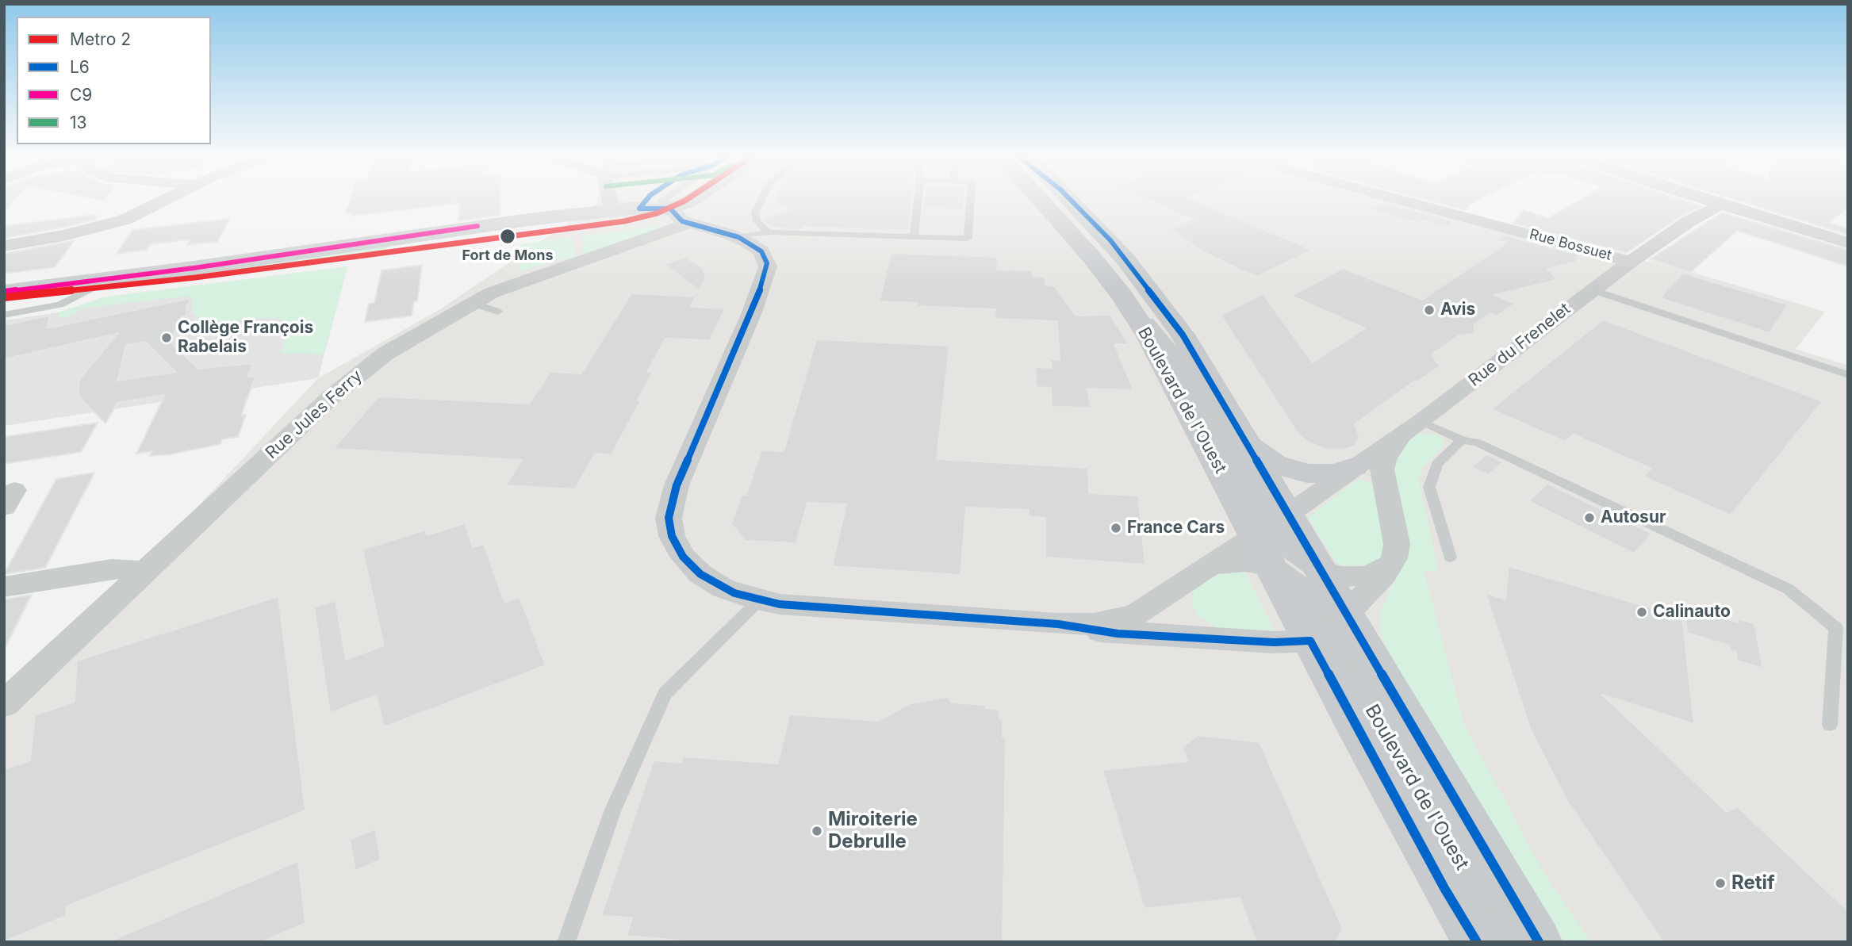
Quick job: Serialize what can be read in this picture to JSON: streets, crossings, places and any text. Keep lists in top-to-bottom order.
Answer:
{
  "streets": {
    "main road": ["Boulevard de l'Ouest", "Rue Jules Ferry"],
    "street": ["Rue Bossuet", "Rue du Frenelet"]
  },
  "crossings": [
    ["Rue Bossuet", "Rue du Frenelet"],
    ["Rue du Frenelet", "Boulevard de l'Ouest"]
  ],
  "places": [
    "Fort de Mons",
    "Avis",
    "Collège François Rabelais",
    "Autosur",
    "France Cars",
    "Calinauto",
    "Miroiterie Debrulle",
    "Retif"
  ],
  "lines": ["metro line 2", "transit line L6", "transit line C9"],
  "legend": [
    "Metro 2",
    "L6",
    "C9",
    "13"
  ]
}
